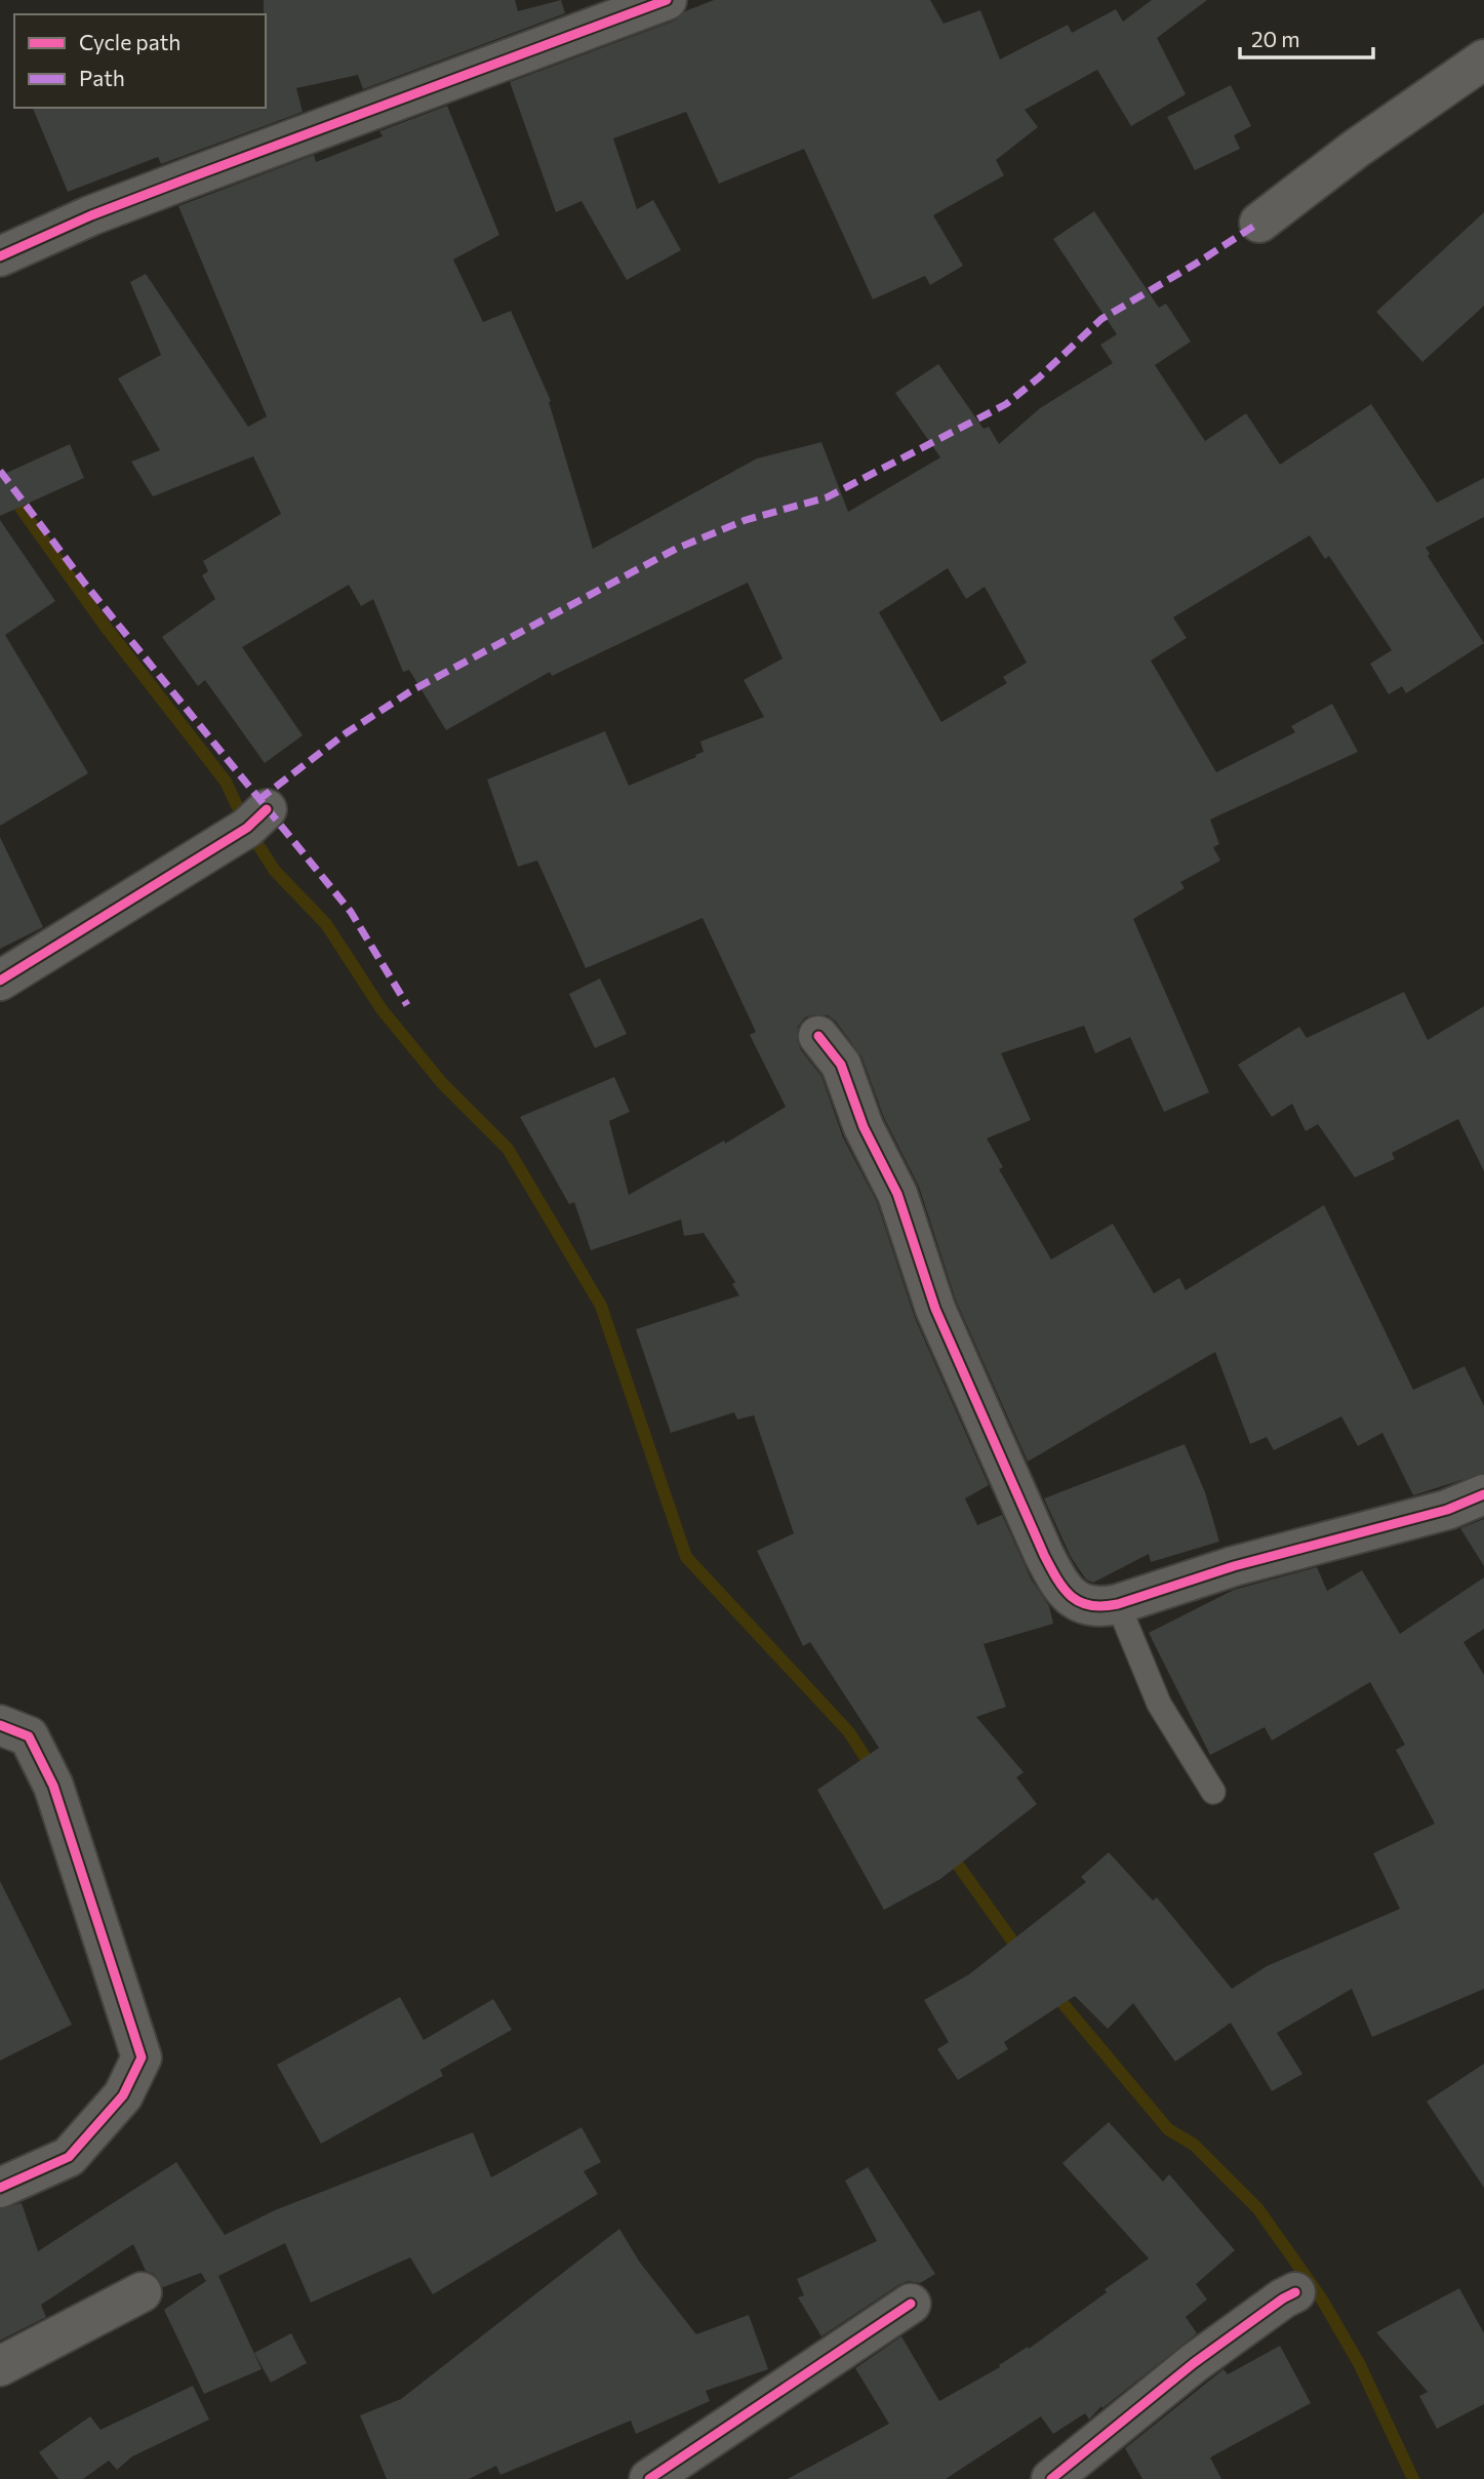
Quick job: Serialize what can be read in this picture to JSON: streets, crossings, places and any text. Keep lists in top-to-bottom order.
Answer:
{
  "legend": ["Cycle path", "Path"],
  "scale_bar": "20 m"
}
